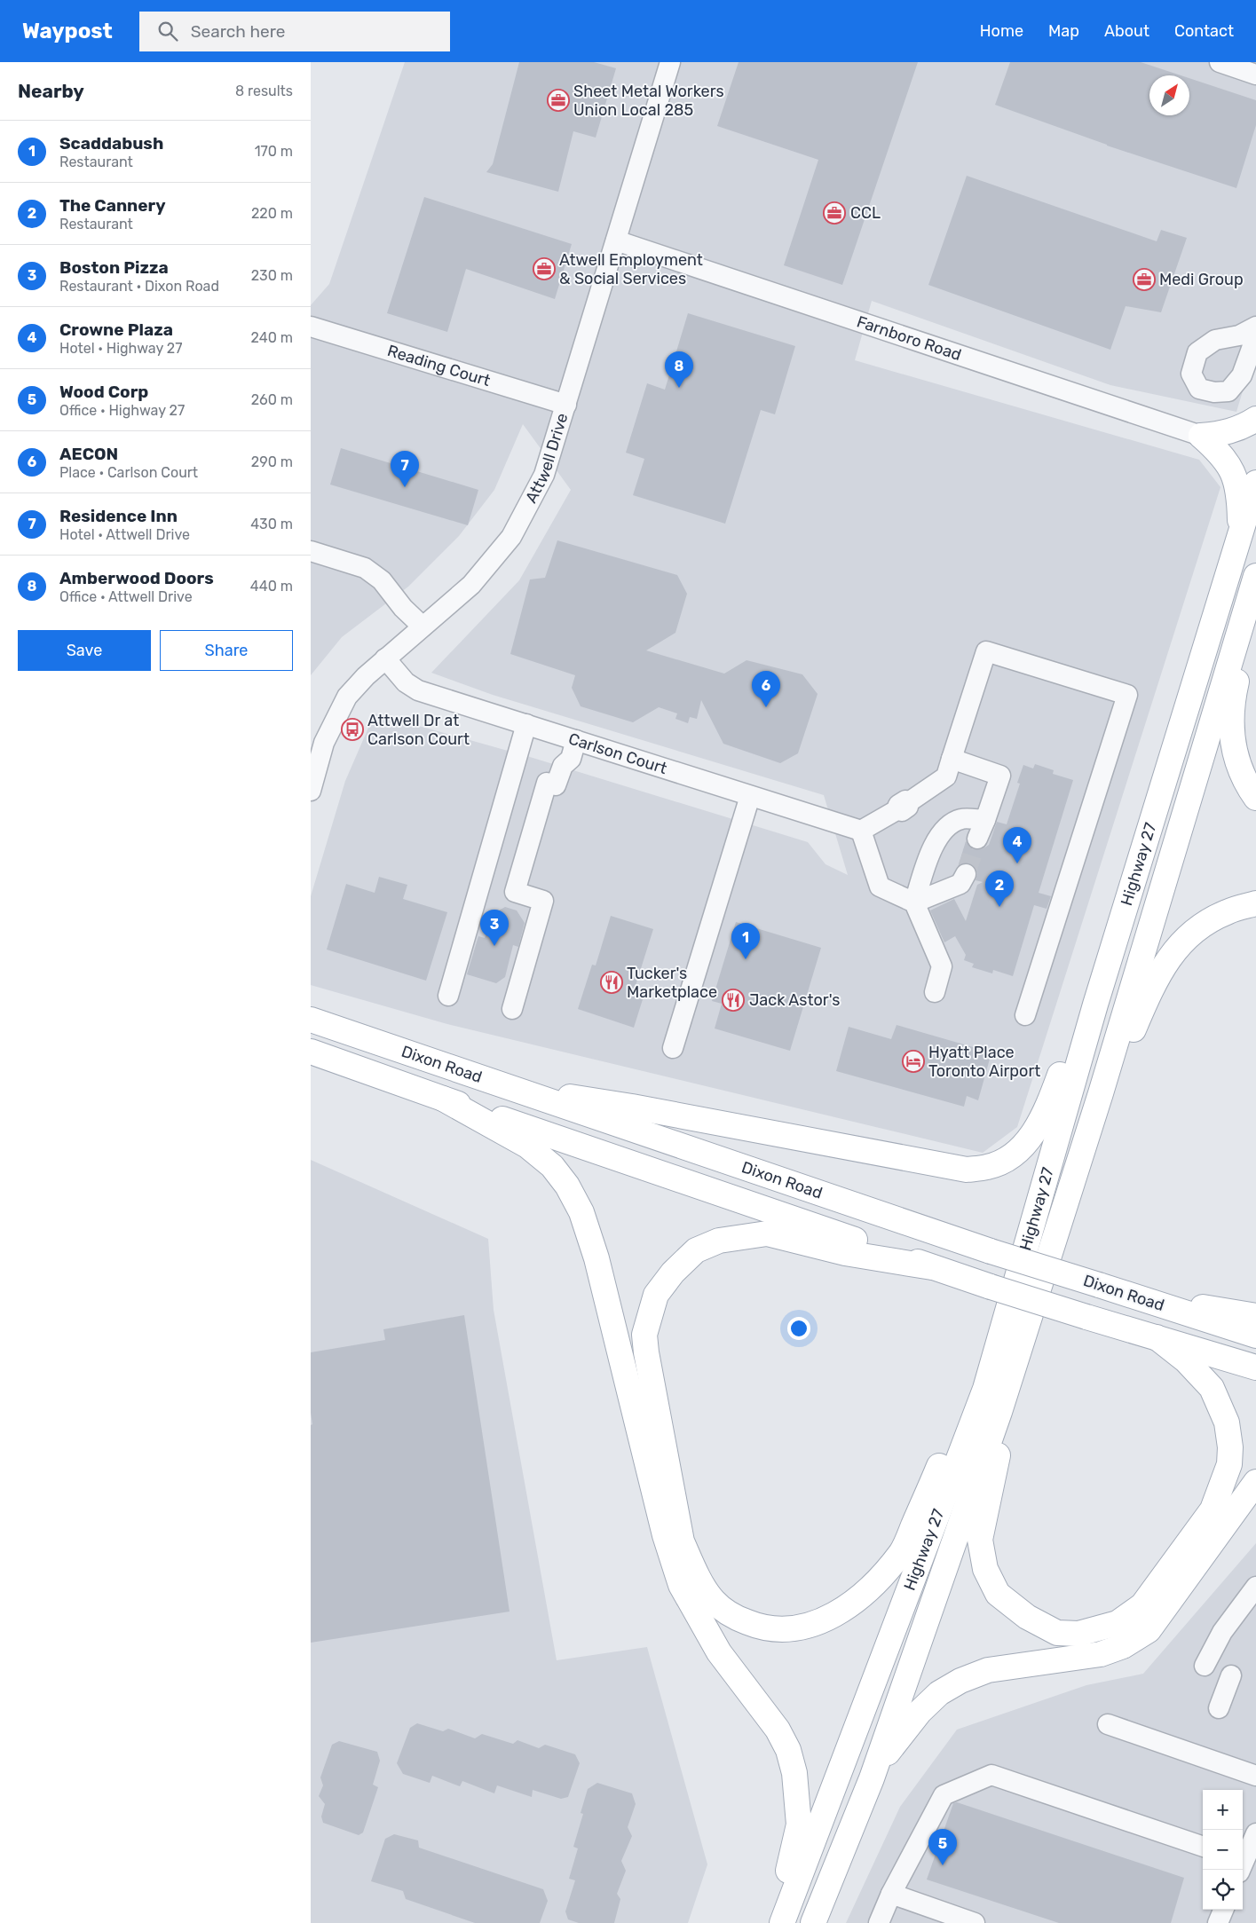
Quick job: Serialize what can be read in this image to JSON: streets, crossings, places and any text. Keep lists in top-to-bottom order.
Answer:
{
  "streets": {
    "main road": ["Highway 27", "Dixon Road"],
    "street": [
      "Farnboro Road",
      "Reading Court",
      "Attwell Drive",
      "Carlson Court"
    ]
  },
  "crossings": [
    ["Farnboro Road", "Attwell Drive"],
    ["Reading Court", "Attwell Drive"],
    ["Attwell Drive", "Carlson Court"]
  ],
  "places": {
    "office": [
      "Sheet Metal Workers Union Local 285",
      "CCL",
      "Atwell Employment & Social Services",
      "Medi Group"
    ],
    "bus stop": ["Attwell Dr at Carlson Court"],
    "restaurant": ["Tucker's Marketplace", "Jack Astor's"],
    "hotel": ["Hyatt Place Toronto Airport"]
  },
  "north": "top right",
  "page": {
    "header": "Waypost",
    "search": "Search here",
    "nav": [
      "Home",
      "Map",
      "About",
      "Contact"
    ],
    "heading": ["Nearby", "8 results"],
    "list": [
      {
        "mark": "1",
        "name": "Scaddabush",
        "note": "Restaurant",
        "value": "170 m"
      },
      {
        "mark": "2",
        "name": "The Cannery",
        "note": "Restaurant",
        "value": "220 m"
      },
      {
        "mark": "3",
        "name": "Boston Pizza",
        "note": "Restaurant · Dixon Road",
        "value": "230 m"
      },
      {
        "mark": "4",
        "name": "Crowne Plaza",
        "note": "Hotel · Highway 27",
        "value": "240 m"
      },
      {
        "mark": "5",
        "name": "Wood Corp",
        "note": "Office · Highway 27",
        "value": "260 m"
      },
      {
        "mark": "6",
        "name": "AECON",
        "note": "Place · Carlson Court",
        "value": "290 m"
      },
      {
        "mark": "7",
        "name": "Residence Inn",
        "note": "Hotel · Attwell Drive",
        "value": "430 m"
      },
      {
        "mark": "8",
        "name": "Amberwood Doors",
        "note": "Office · Attwell Drive",
        "value": "440 m"
      }
    ],
    "pins": [
      "8",
      "7",
      "6",
      "4",
      "2",
      "3",
      "1",
      "5"
    ],
    "buttons": ["Save", "Share"],
    "map_buttons": ["+", "−"]
  }
}
